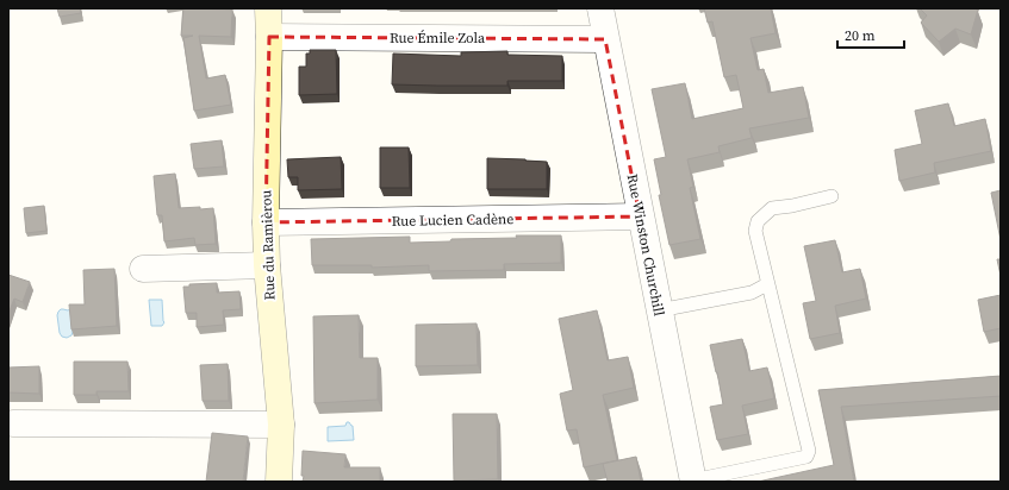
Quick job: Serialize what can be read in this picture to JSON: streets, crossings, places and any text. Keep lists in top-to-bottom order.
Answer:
{
  "streets": {
    "street": [
      "Rue Émile Zola",
      "Rue Lucien Cadène",
      "Rue du Ramièrou",
      "Rue Winston Churchill"
    ]
  },
  "crossings": [
    ["Rue Émile Zola", "Rue du Ramièrou"],
    ["Rue Émile Zola", "Rue Winston Churchill"],
    ["Rue Lucien Cadène", "Rue du Ramièrou"],
    ["Rue Lucien Cadène", "Rue Winston Churchill"]
  ],
  "scale_bar": "20 m"
}
